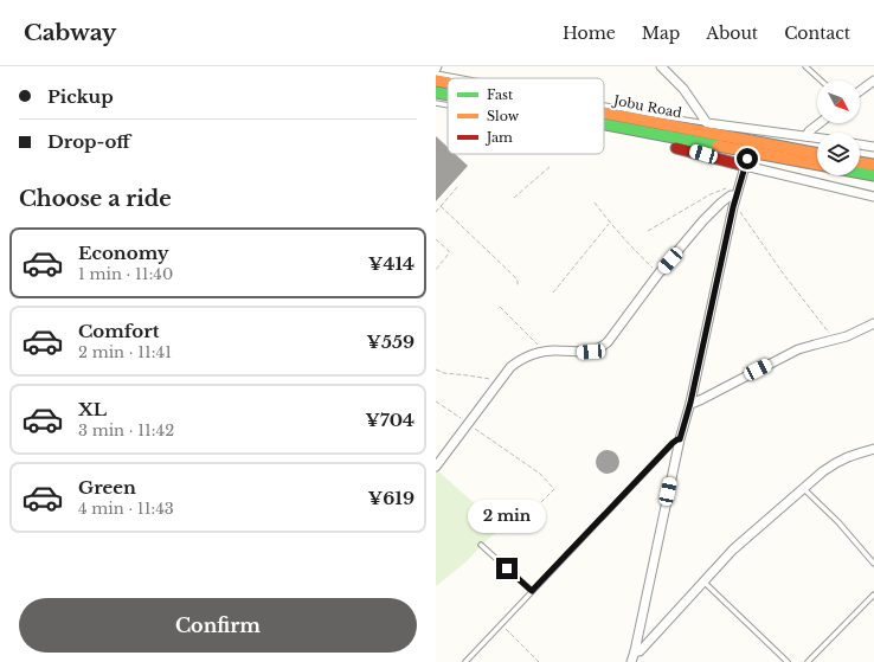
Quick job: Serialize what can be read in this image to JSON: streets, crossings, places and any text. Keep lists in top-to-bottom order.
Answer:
{
  "streets": {
    "highway": ["Jobu Road"]
  },
  "legend": ["Fast", "Slow", "Jam"],
  "north": "bottom right",
  "page": {
    "header": "Cabway",
    "nav": [
      "Home",
      "Map",
      "About",
      "Contact"
    ],
    "banner": ["Pickup", "Drop-off"],
    "heading": "Choose a ride",
    "list": [
      {
        "name": "Economy",
        "note": "1 min · 11:40",
        "value": "¥414"
      },
      {
        "name": "Comfort",
        "note": "2 min · 11:41",
        "value": "¥559"
      },
      {
        "name": "XL",
        "note": "3 min · 11:42",
        "value": "¥704"
      },
      {
        "name": "Green",
        "note": "4 min · 11:43",
        "value": "¥619"
      }
    ],
    "bubble": "2 min",
    "buttons": "Confirm"
  }
}
